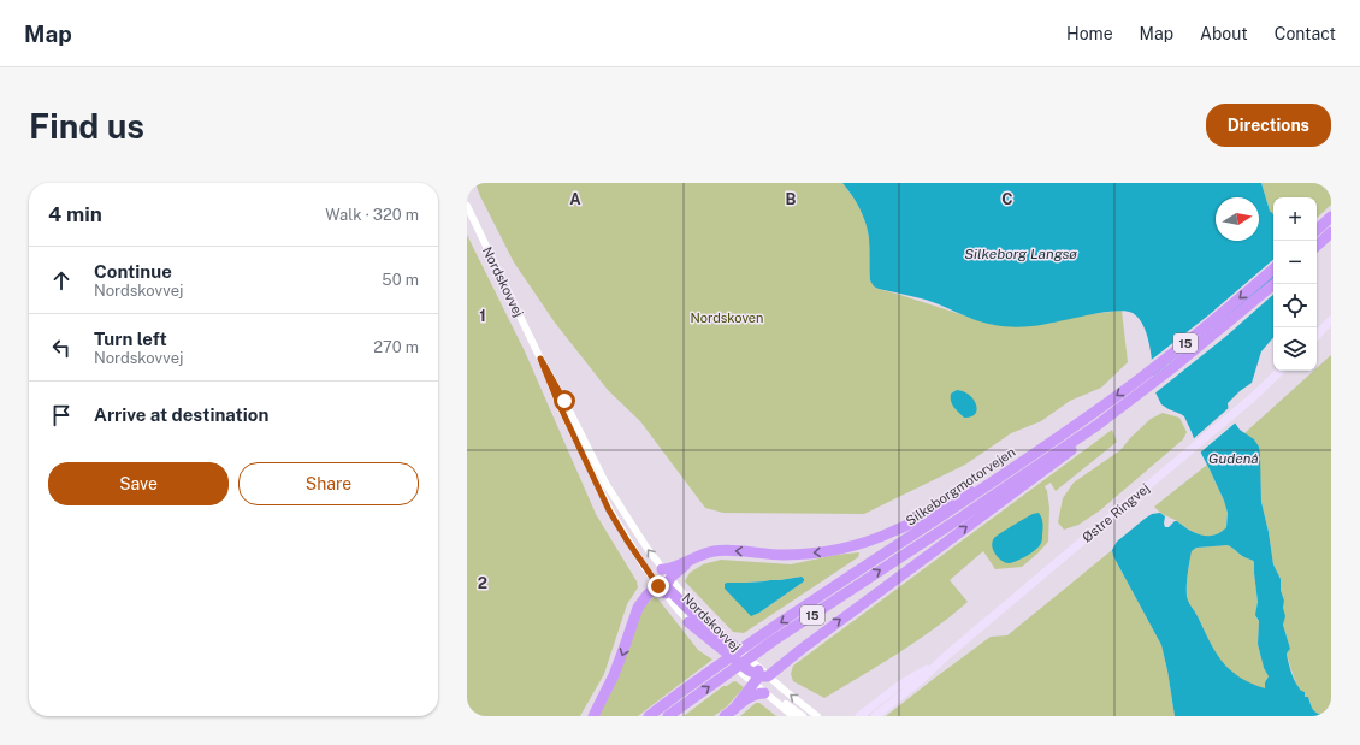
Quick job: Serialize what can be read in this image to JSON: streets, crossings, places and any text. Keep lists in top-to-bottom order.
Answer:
{
  "streets": {
    "highway": ["15", "Silkeborgmotorvejen"],
    "main road": ["Østre Ringvej"],
    "street": ["Nordskovvej"]
  },
  "crossings": [
    ["15", "Silkeborgmotorvejen"]
  ],
  "water": ["Silkeborg Langsø", "Gudenå"],
  "parks": ["Nordskoven"],
  "north": "right",
  "page": {
    "header": "Map",
    "nav": [
      "Home",
      "Map",
      "About",
      "Contact"
    ],
    "buttons": [
      "Directions",
      ["Save", "Share"]
    ],
    "title": "Find us",
    "heading": ["4 min", "Walk · 320 m"],
    "map_buttons": ["+", "−"],
    "list": [
      ["Continue", "Nordskovvej", "50 m"],
      ["Turn left", "Nordskovvej", "270 m"],
      "Arrive at destination"
    ]
  },
  "grid": {
    "columns": ["A", "B", "C"],
    "rows": ["1", "2"]
  }
}
